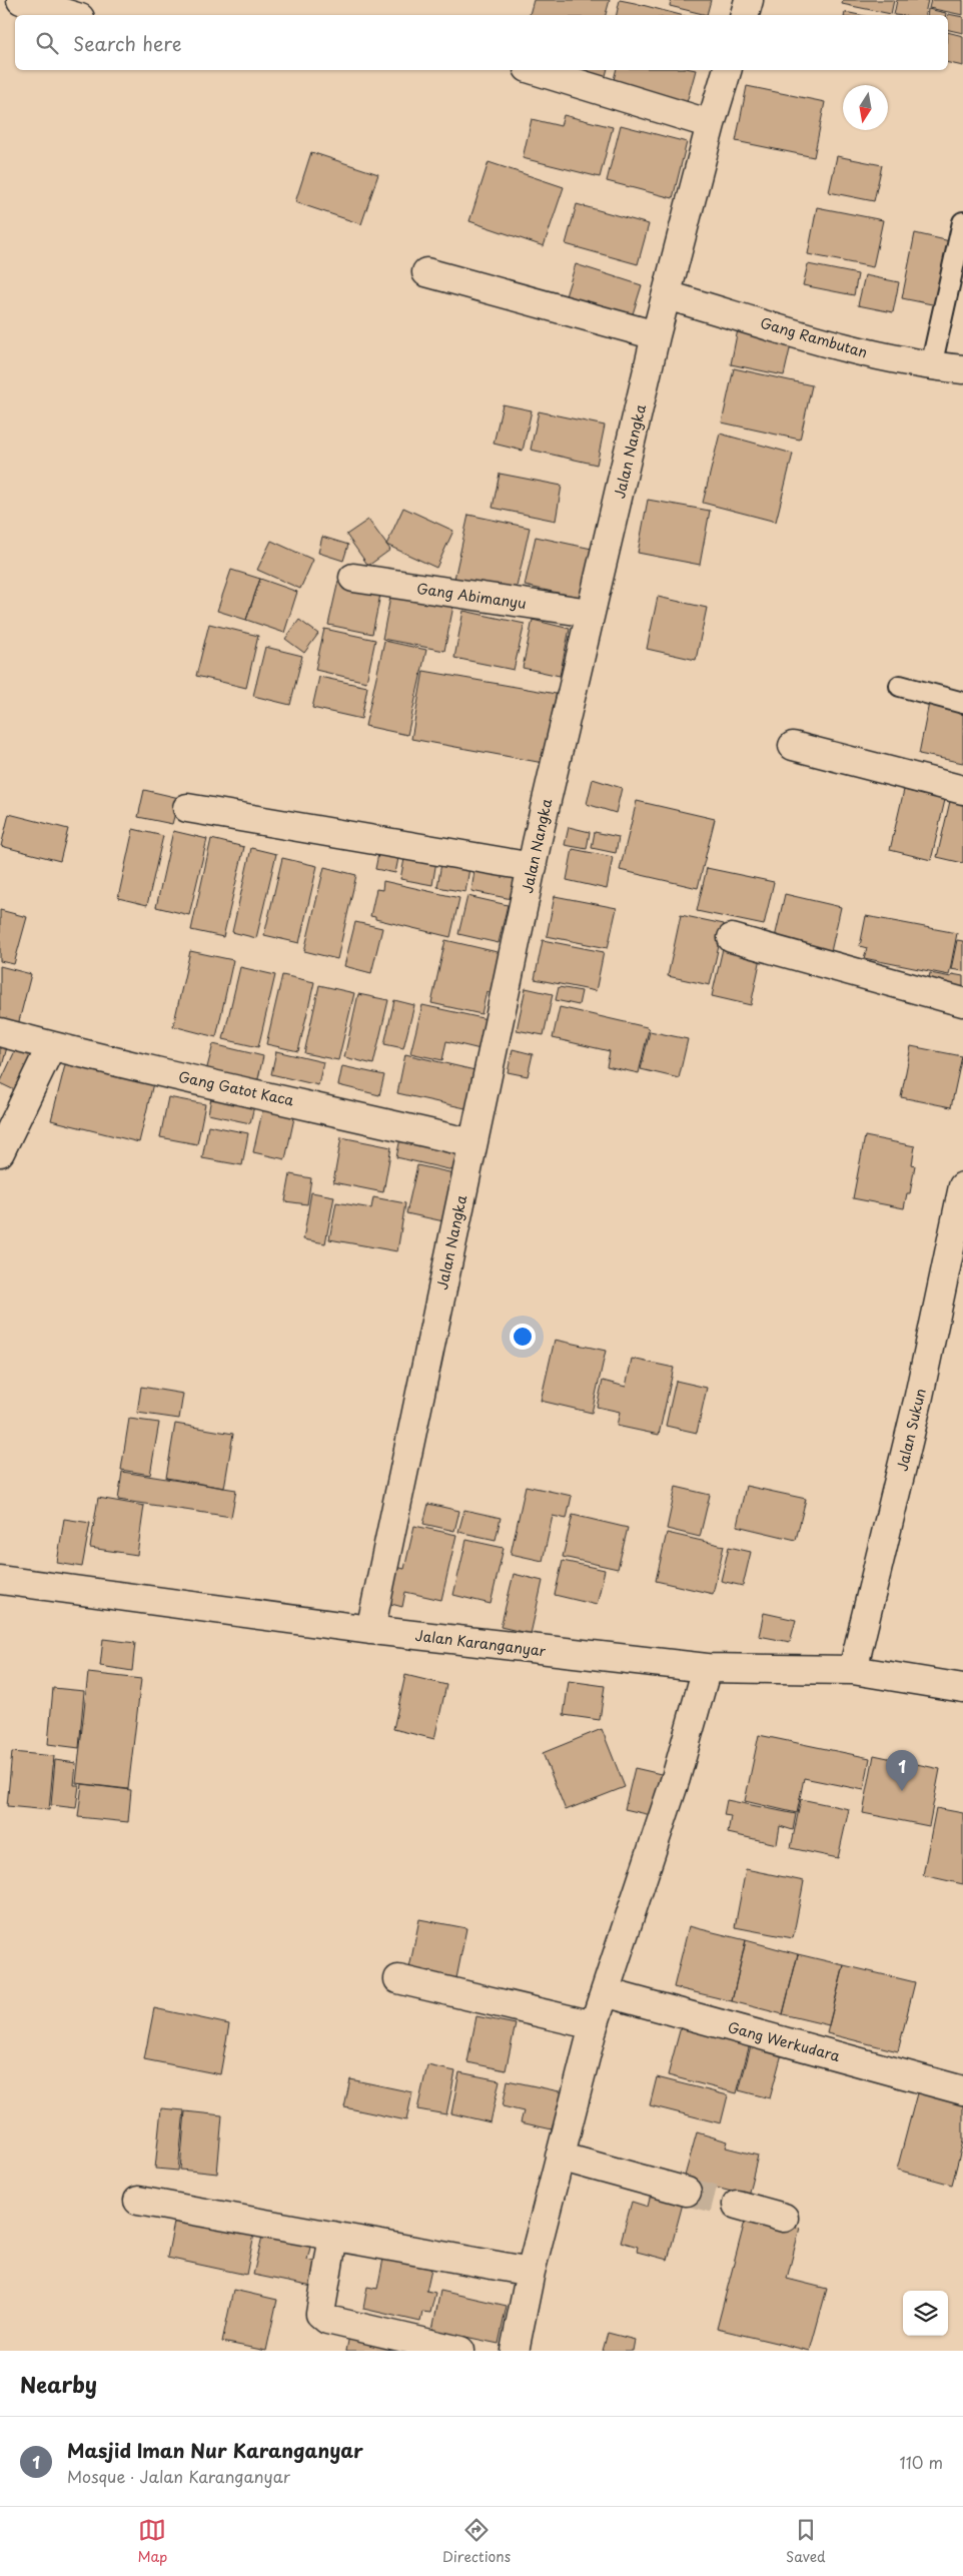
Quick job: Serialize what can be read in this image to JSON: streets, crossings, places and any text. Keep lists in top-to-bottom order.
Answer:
{
  "streets": {
    "street": [
      "Gang Rambutan",
      "Jalan Nangka",
      "Gang Abimanyu",
      "Gang Gatot Kaca",
      "Jalan Sukun",
      "Jalan Karanganyar",
      "Gang Werkudara"
    ]
  },
  "crossings": [
    ["Gang Rambutan", "Jalan Nangka"],
    ["Jalan Nangka", "Gang Abimanyu"],
    ["Jalan Nangka", "Gang Gatot Kaca"],
    ["Jalan Nangka", "Jalan Karanganyar"],
    ["Jalan Sukun", "Jalan Karanganyar"]
  ],
  "north": "bottom",
  "page": {
    "search": "Search here",
    "pins": "1",
    "heading": "Nearby",
    "list": [
      {
        "mark": "1",
        "name": "Masjid Iman Nur Karanganyar",
        "note": "Mosque · Jalan Karanganyar",
        "value": "110 m"
      }
    ],
    "nav": ["Map", "Directions", "Saved"]
  }
}
